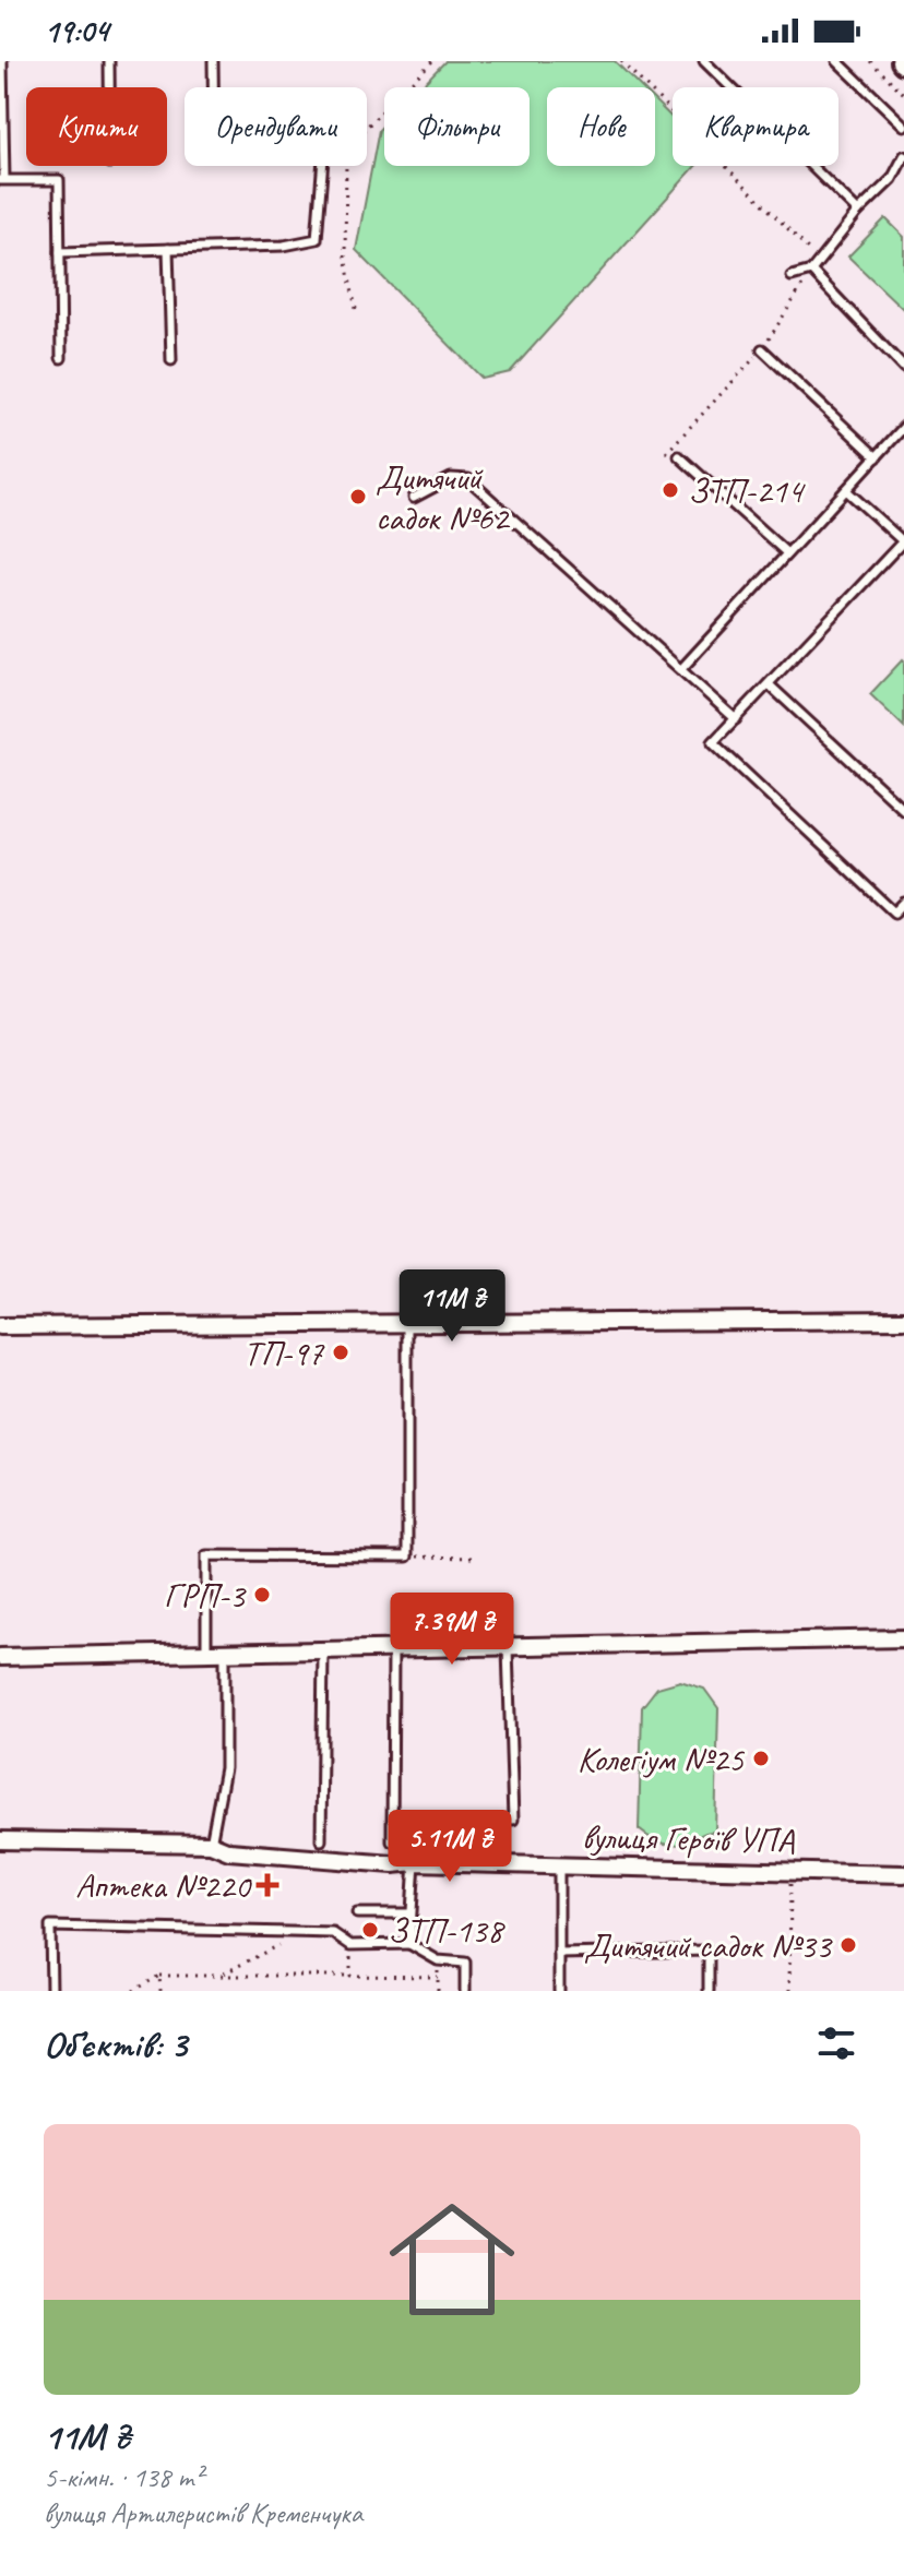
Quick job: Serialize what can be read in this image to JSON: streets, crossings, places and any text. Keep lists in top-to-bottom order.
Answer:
{
  "streets": {
    "street": ["вулиця Героїв УПА"]
  },
  "places": {
    "other": [
      "ЗТП-214",
      "Дитячий садок №62",
      "ТП-97",
      "ГРП-3",
      "Колегіум №25",
      "ЗТП-138",
      "Дитячий садок №33"
    ],
    "health": ["Аптека №220"]
  },
  "page": {
    "status": "19:04",
    "chip": [
      "Купити",
      "Орендувати",
      "Фільтри",
      "Нове",
      "Квартира"
    ],
    "price": ["11M ₴", "7.39M ₴", "5.11M ₴"],
    "heading": "Об’єктів: 3",
    "list": [
      {
        "name": "11M ₴",
        "note": "5-кімн. · 138 m² · вулиця Артилеристів Кременчука"
      }
    ]
  }
}
